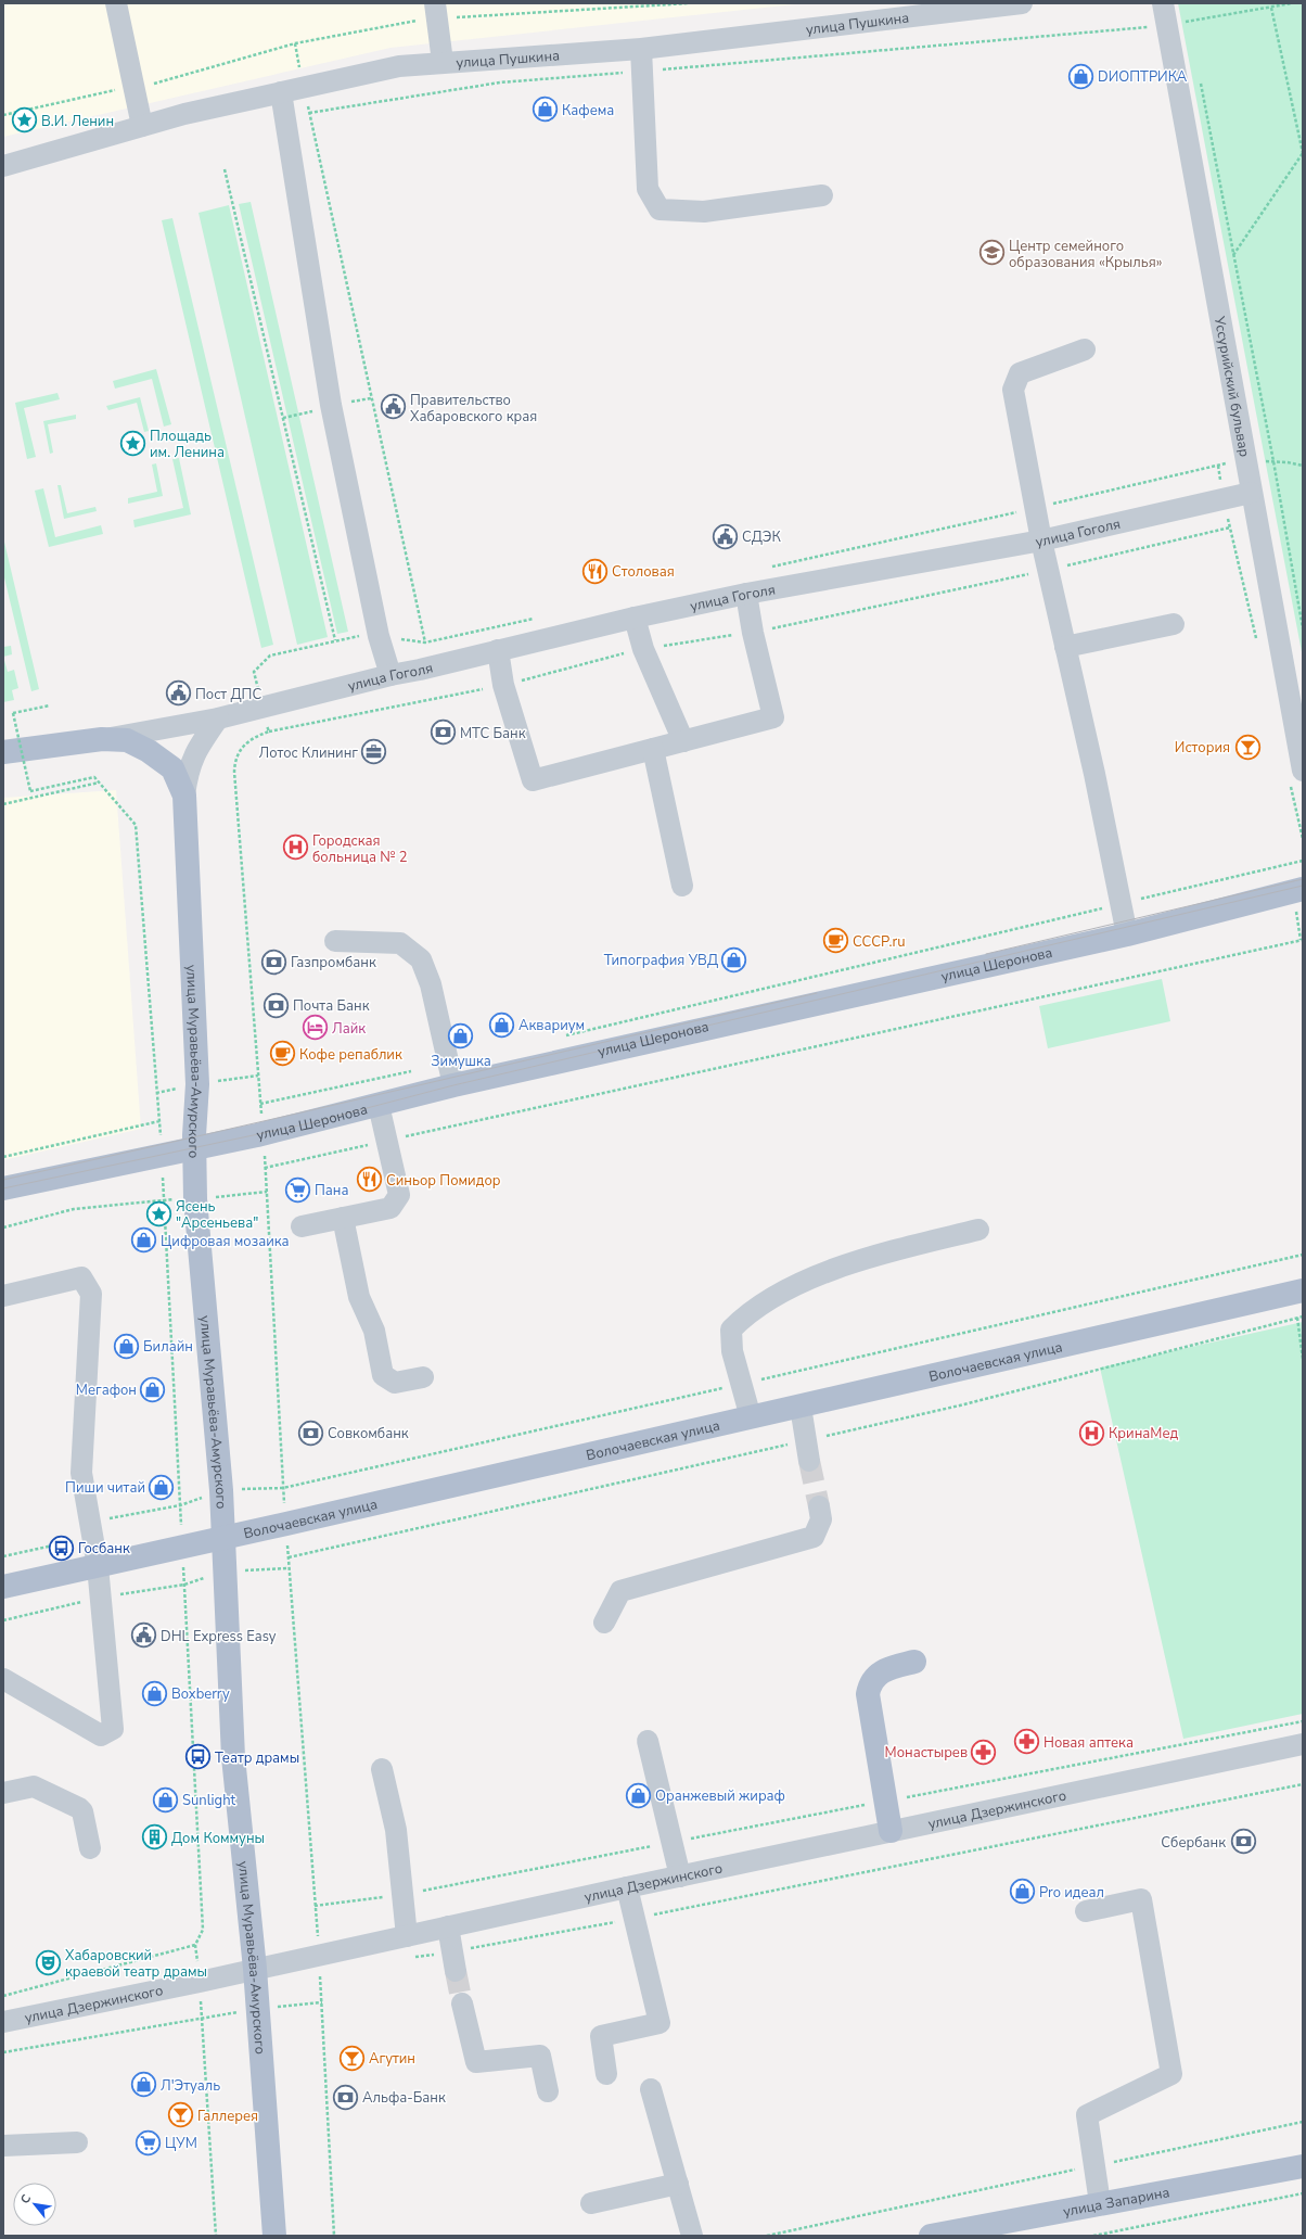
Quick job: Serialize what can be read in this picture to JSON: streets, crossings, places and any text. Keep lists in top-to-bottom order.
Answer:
{
  "streets": {
    "main road": [
      "улица Шеронова",
      "улица Муравьёва-Амурского",
      "Волочаевская улица",
      "улица Запарина"
    ],
    "street": [
      "улица Пушкина",
      "Уссурийский бульвар",
      "улица Гоголя",
      "улица Дзержинского"
    ]
  },
  "crossings": [
    ["Уссурийский бульвар", "улица Гоголя"],
    ["улица Гоголя", "улица Муравьёва-Амурского"],
    ["улица Шеронова", "улица Муравьёва-Амурского"],
    ["улица Муравьёва-Амурского", "Волочаевская улица"],
    ["улица Муравьёва-Амурского", "улица Дзержинского"]
  ],
  "places": {
    "shop": [
      "DИОПТРИКА",
      "Кафема",
      "Типография УВД",
      "Аквариум",
      "Зимушка",
      "Цифровая мозаика",
      "Билайн",
      "Мегафон",
      "Пиши читай",
      "Boxberry",
      "Оранжевый жираф",
      "Sunlight",
      "Pro идеал",
      "Л'Этуаль"
    ],
    "place": ["В.И. Ленин", "Площадь им. Ленина", "Ясень \"Арсеньева\""],
    "school or university": ["Центр семейного образования «Крылья»"],
    "public building": [
      "Правительство Хабаровского края",
      "СДЭК",
      "Пост ДПС",
      "DHL Express Easy"
    ],
    "restaurant": ["Столовая", "Синьор Помидор"],
    "bank": [
      "МТС Банк",
      "Газпромбанк",
      "Почта Банк",
      "Совкомбанк",
      "Сбербанк",
      "Альфа-Банк"
    ],
    "bar": ["История", "Агутин", "Галлерея"],
    "office": ["Лотос Клининг"],
    "hospital": ["Городская больница № 2", "КринаМед"],
    "cafe": ["СССР.ru", "Кофе репаблик"],
    "hotel": ["Лайк"],
    "supermarket": ["Пана", "ЦУМ"],
    "bus stop": ["Госбанк", "Театр драмы"],
    "pharmacy": ["Новая аптека", "Монастырев"],
    "building": ["Дом Коммуны"],
    "theatre": ["Хабаровский краевой театр драмы"]
  },
  "north": "top left"
}
